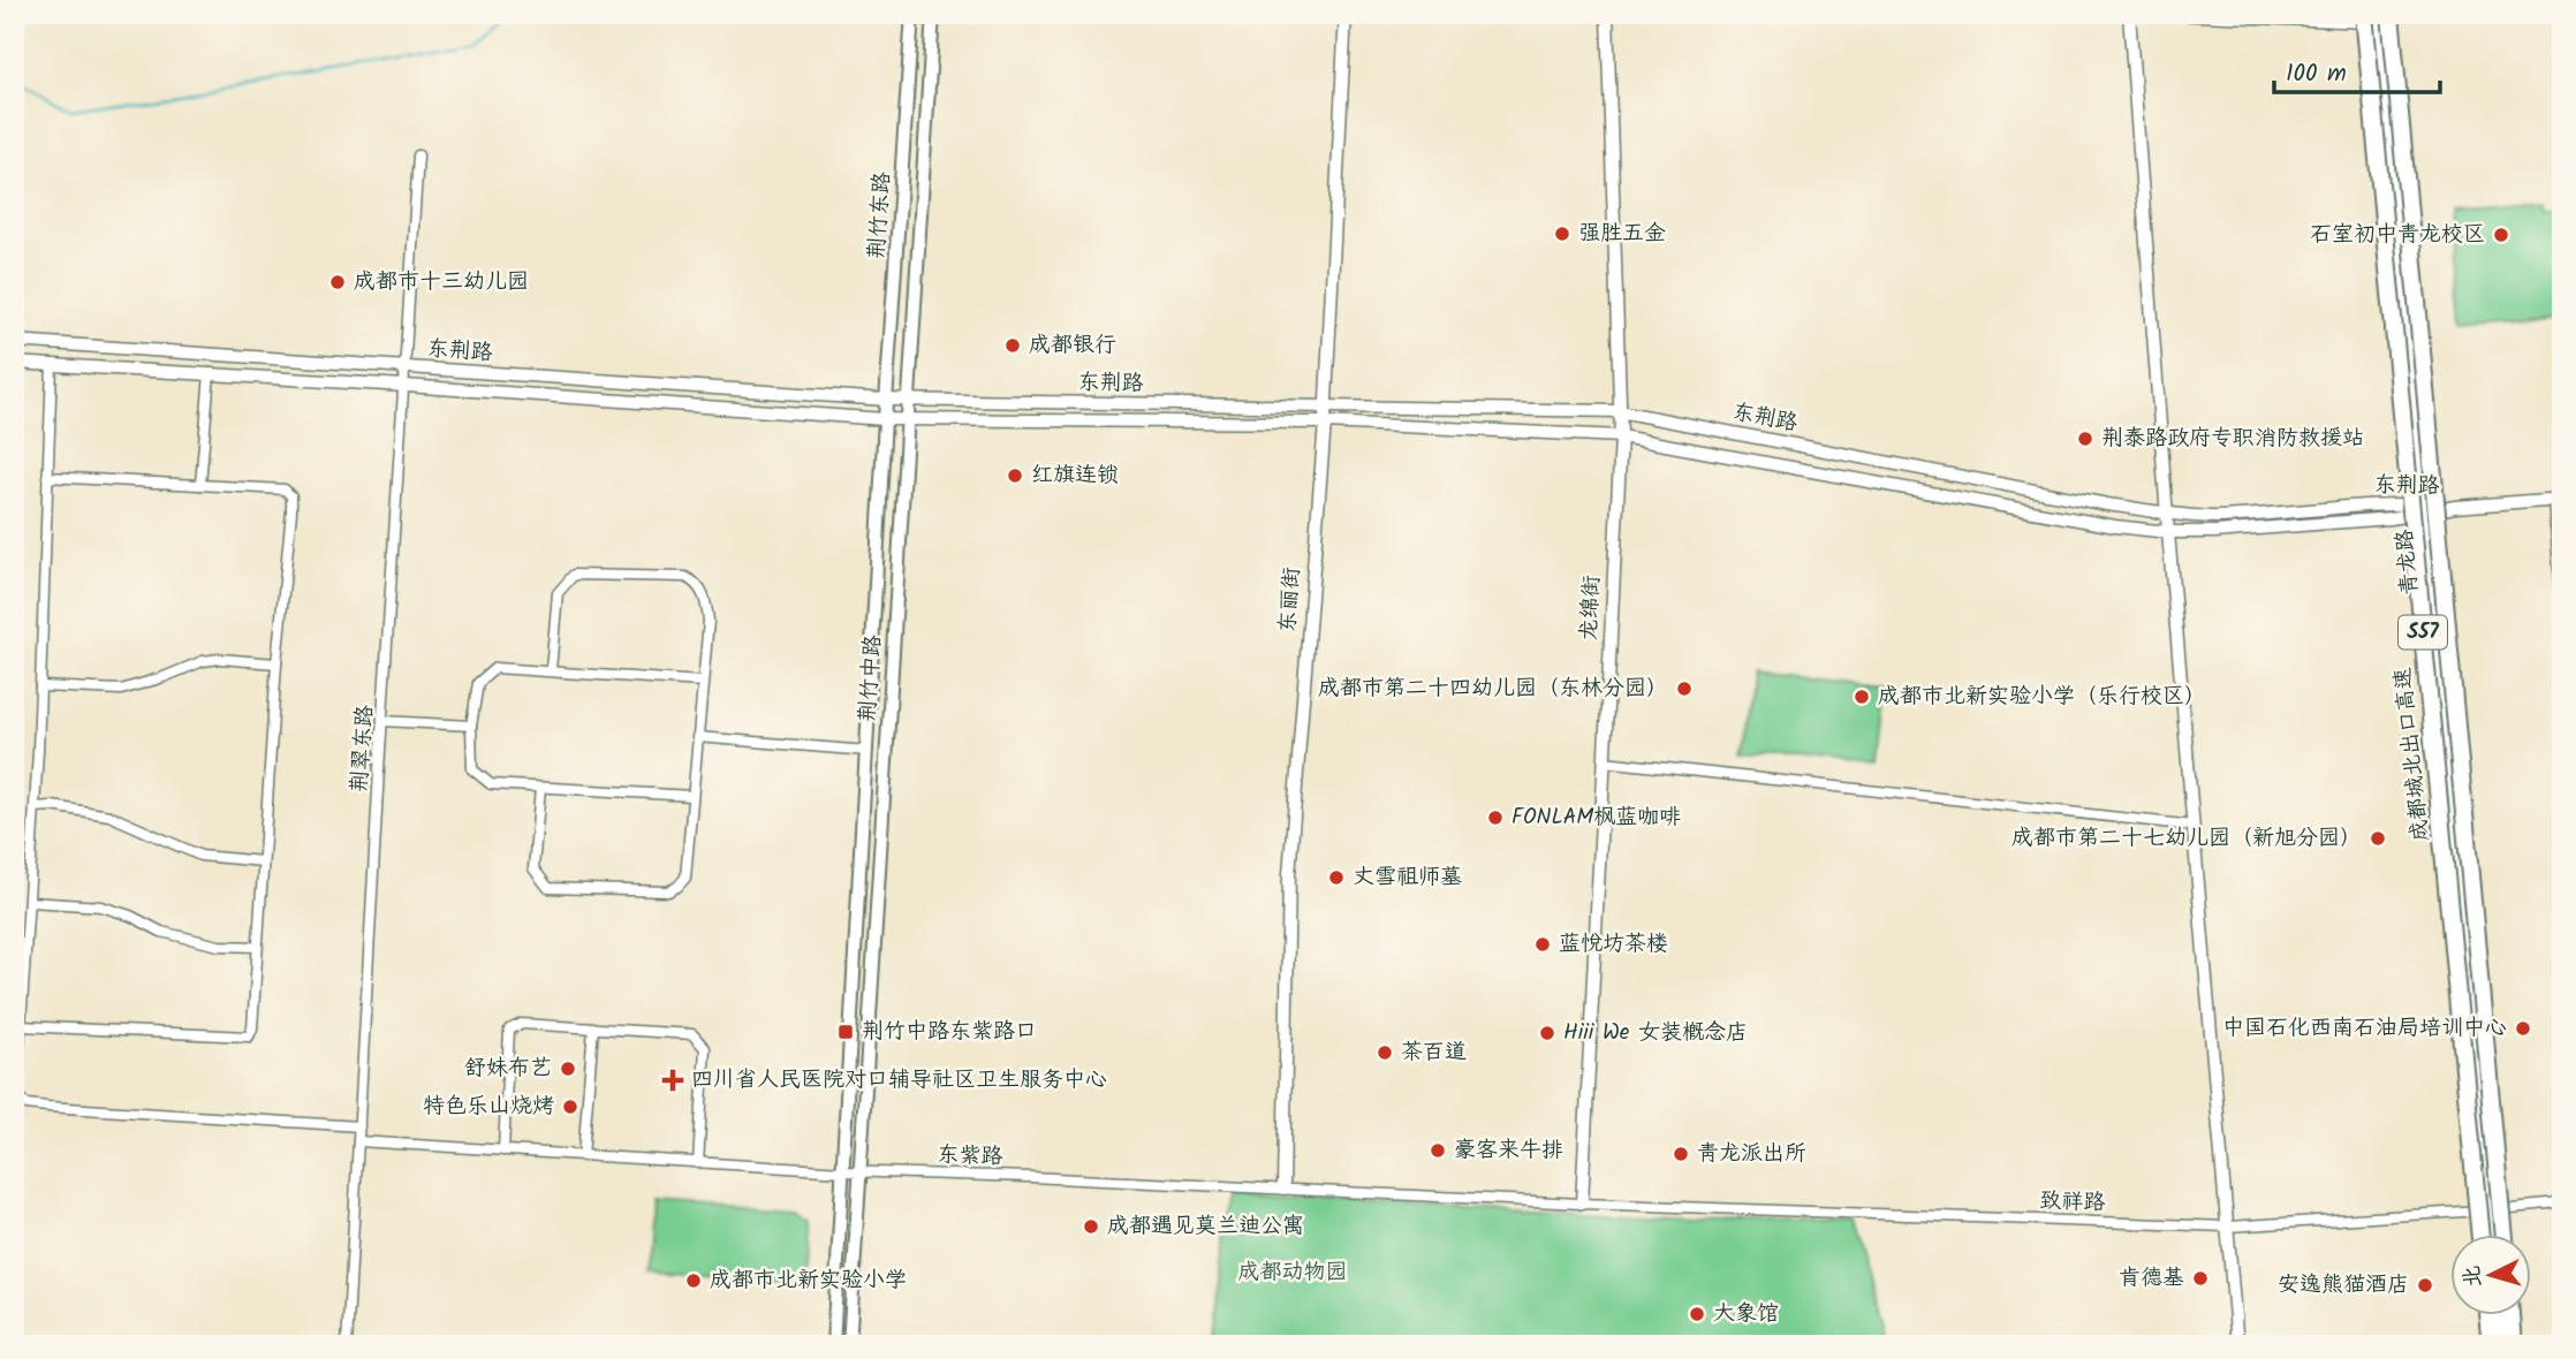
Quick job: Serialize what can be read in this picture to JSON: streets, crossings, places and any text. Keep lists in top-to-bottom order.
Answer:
{
  "streets": {
    "highway": ["S57", "成都城北出口高速"],
    "main road": ["荆竹东路", "荆竹中路"],
    "street": [
      "东荆路",
      "青龙路",
      "东丽街",
      "龙绵街",
      "荆翠东路",
      "东紫路",
      "致祥路"
    ]
  },
  "crossings": [
    ["荆竹东路", "东荆路"],
    ["荆竹东路", "荆竹中路"],
    ["东荆路", "青龙路"],
    ["东荆路", "东丽街"],
    ["东荆路", "龙绵街"],
    ["东荆路", "荆竹中路"],
    ["东荆路", "荆翠东路"],
    ["青龙路", "成都城北出口高速"],
    ["青龙路", "致祥路"],
    ["东丽街", "东紫路"],
    ["龙绵街", "东紫路"],
    ["龙绵街", "致祥路"],
    ["荆竹中路", "东紫路"],
    ["荆翠东路", "东紫路"],
    ["东紫路", "致祥路"]
  ],
  "parks": ["成都动物园"],
  "places": {
    "other": [
      "强胜五金",
      "石室初中青龙校区",
      "成都市十三幼儿园",
      "成都银行",
      "荆泰路政府专职消防救援站",
      "红旗连锁",
      "成都市第二十四幼儿园（东林分园）",
      "成都市北新实验小学（乐行校区）",
      "FONLAM枫蓝咖啡",
      "成都市第二十七幼儿园（新旭分园）",
      "丈雪祖师墓",
      "蓝悦坊茶楼",
      "中国石化西南石油局培训中心",
      "Hiii We 女装概念店",
      "茶百道",
      "舒妹布艺",
      "特色乐山烧烤",
      "豪客来牛排",
      "青龙派出所",
      "成都遇见莫兰迪公寓",
      "肯德基",
      "成都市北新实验小学",
      "安逸熊猫酒店",
      "大象馆"
    ],
    "transit": ["荆竹中路东紫路口"],
    "health": ["四川省人民医院对口辅导社区卫生服务中心"]
  },
  "scale_bar": "100 m",
  "north": "left"
}
